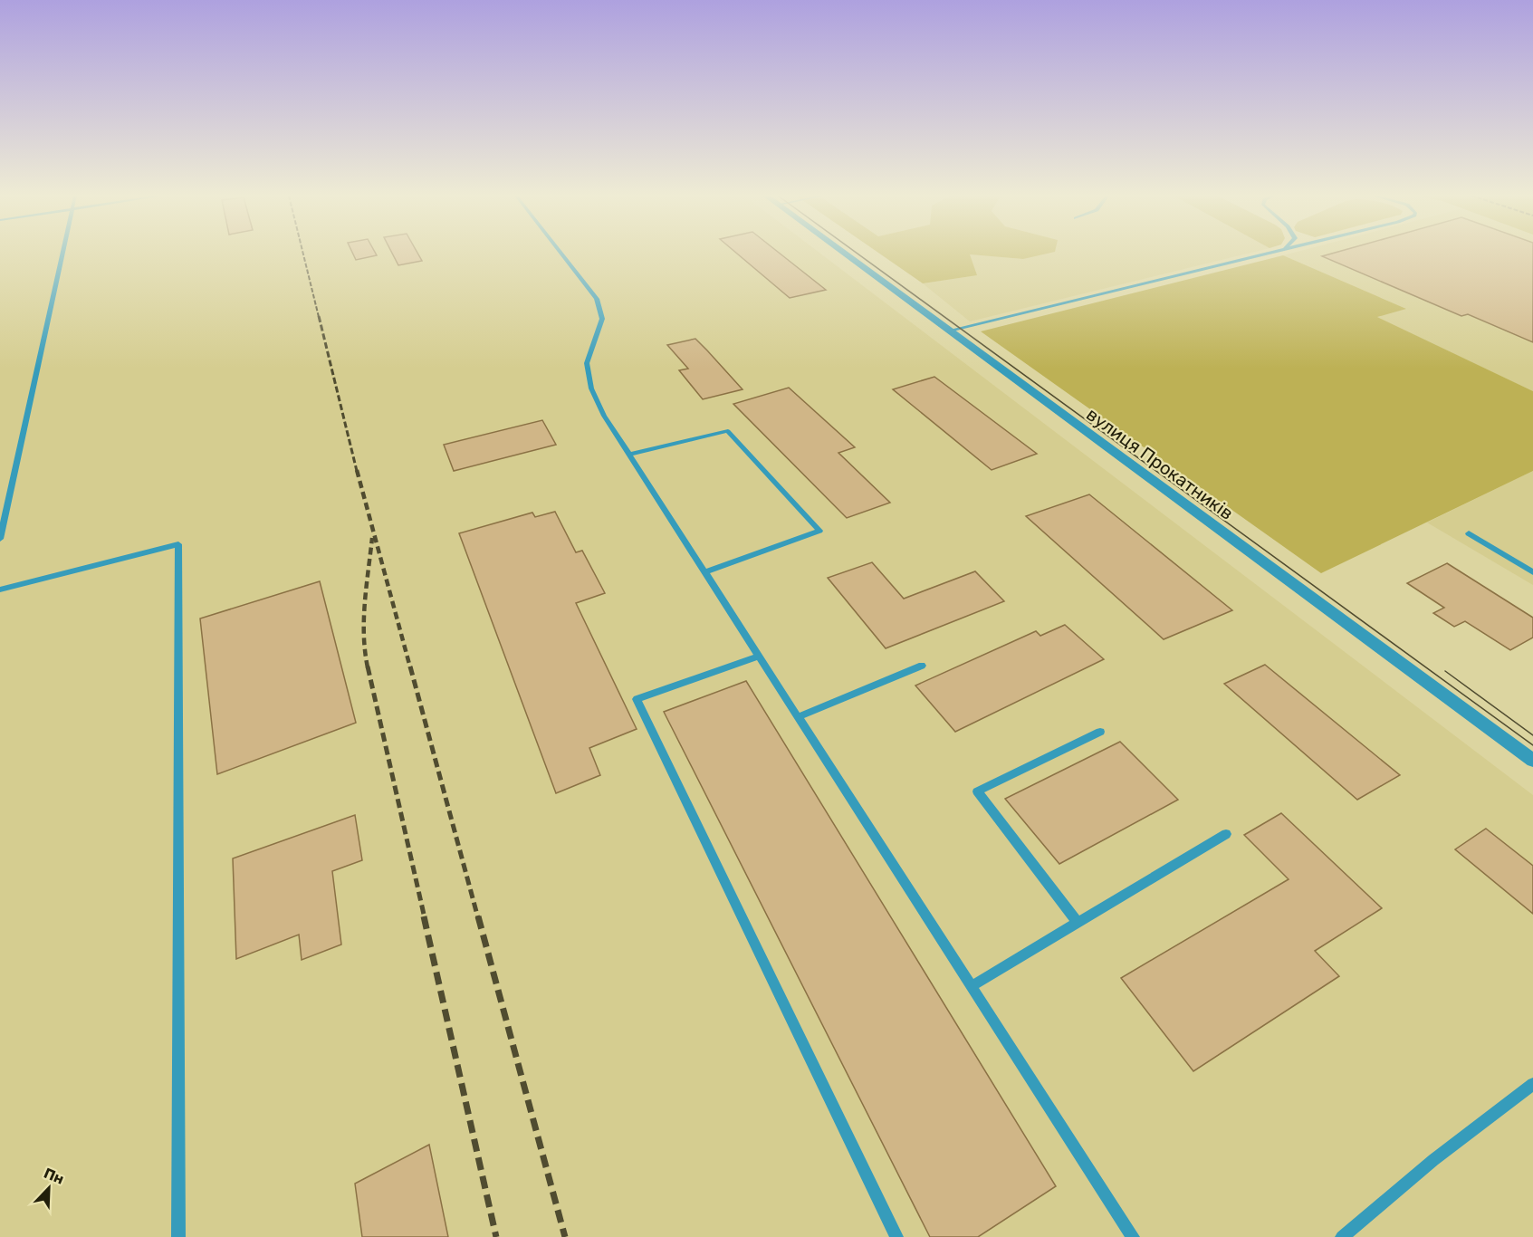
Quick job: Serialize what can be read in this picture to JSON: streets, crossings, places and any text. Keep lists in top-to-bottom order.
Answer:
{
  "streets": {
    "street": ["вулиця Прокатників"]
  },
  "north": "top right"
}
